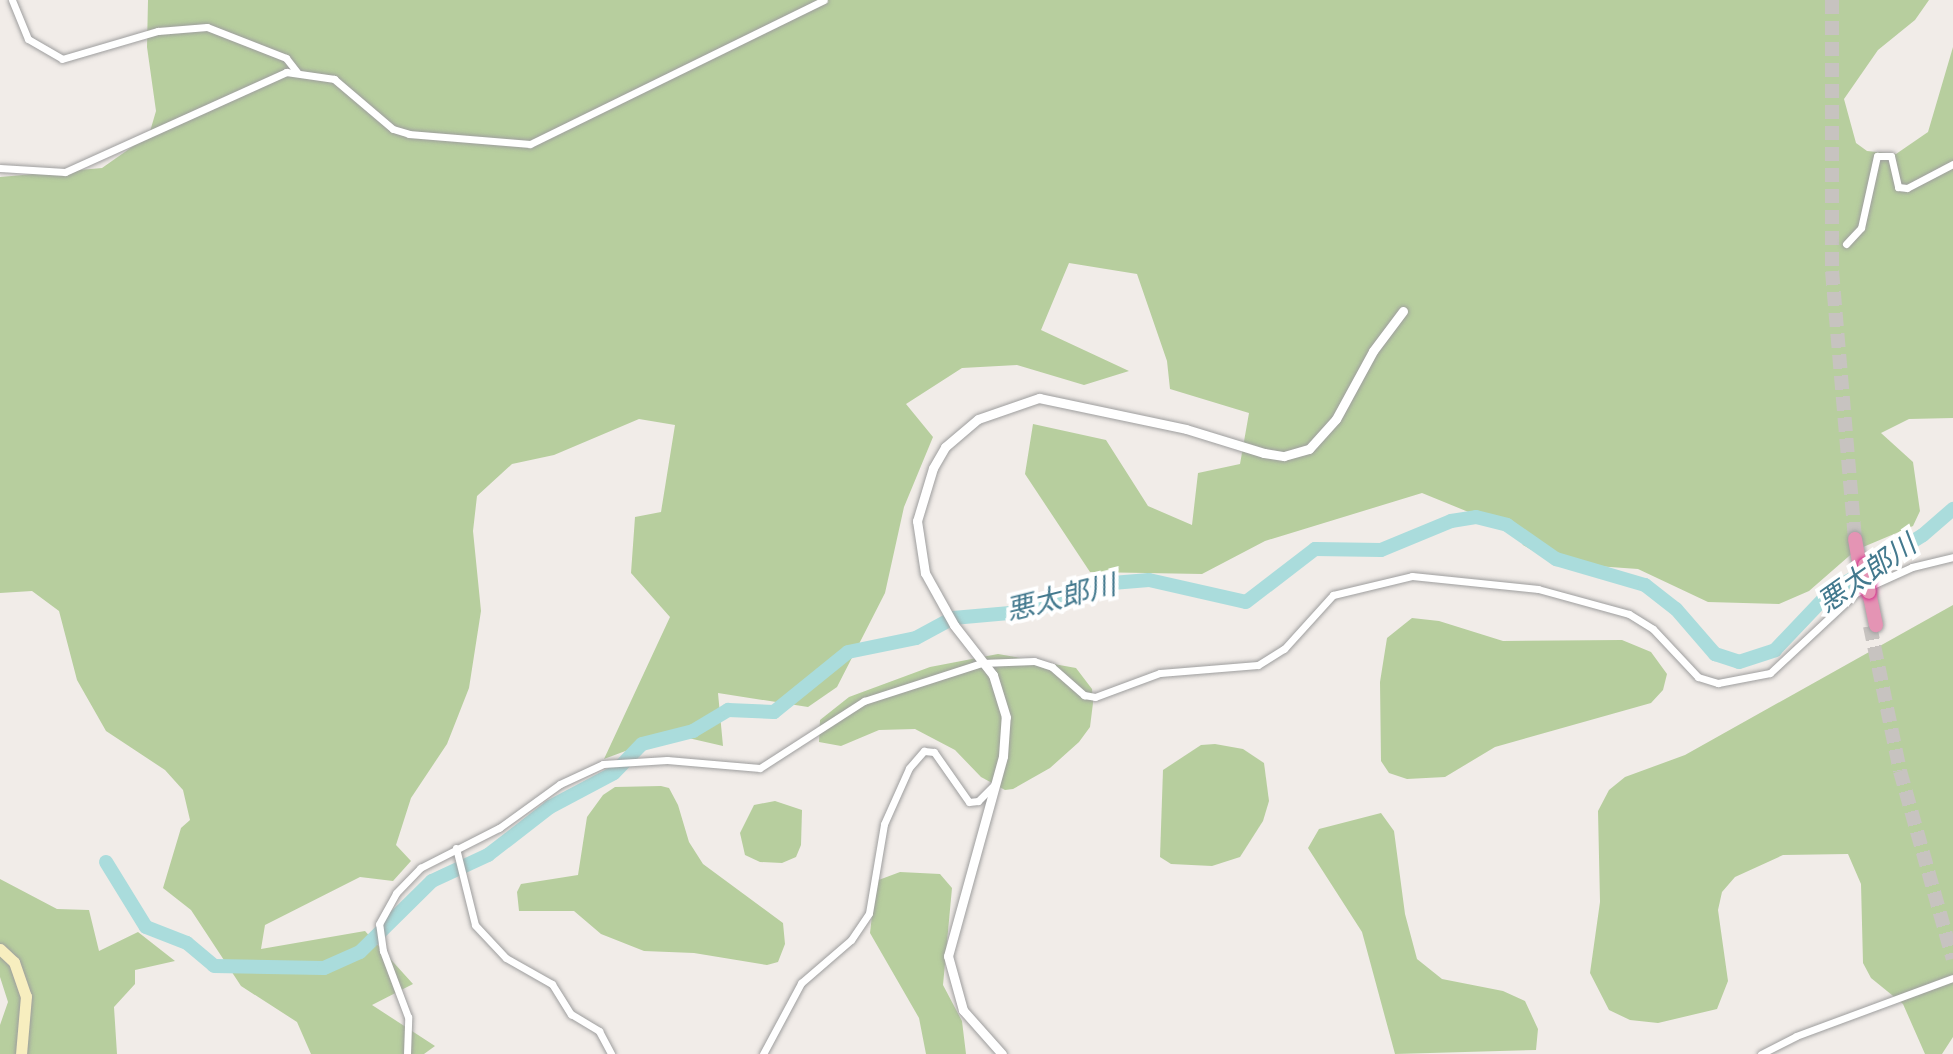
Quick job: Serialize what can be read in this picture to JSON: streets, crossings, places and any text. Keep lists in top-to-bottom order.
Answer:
{
  "water": ["悪太郎川"]
}
